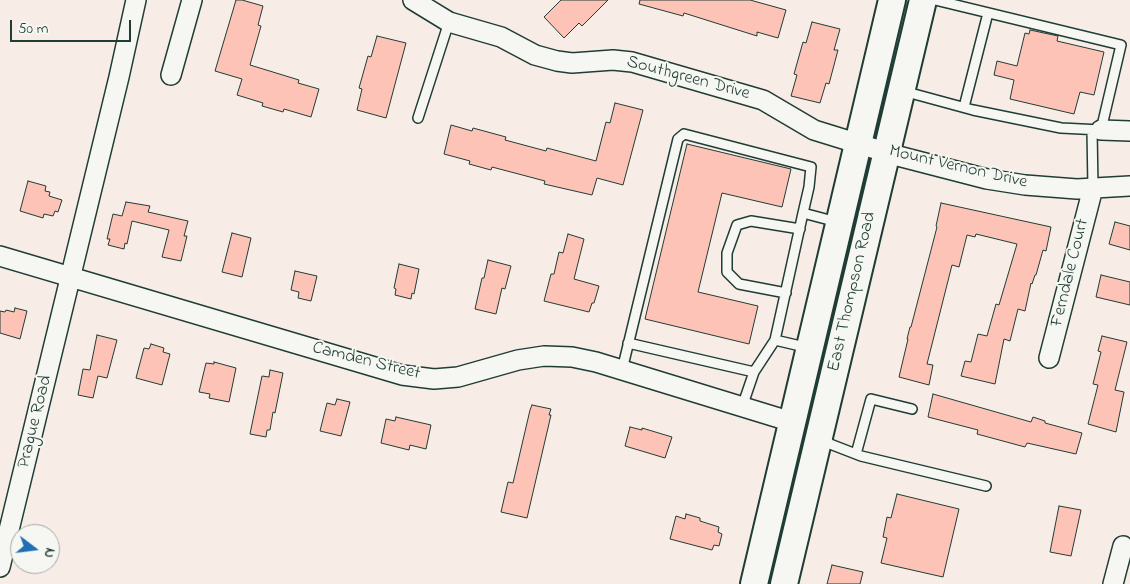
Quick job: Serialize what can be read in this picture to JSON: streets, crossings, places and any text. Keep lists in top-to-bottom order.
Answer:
{
  "streets": {
    "main road": ["East Thompson Road"],
    "street": [
      "Southgreen Drive",
      "Mount Vernon Drive",
      "Ferndale Court",
      "Camden Street",
      "Prague Road"
    ]
  },
  "crossings": [
    ["Southgreen Drive", "Mount Vernon Drive"],
    ["Southgreen Drive", "East Thompson Road"],
    ["Mount Vernon Drive", "Ferndale Court"],
    ["Mount Vernon Drive", "East Thompson Road"],
    ["East Thompson Road", "Camden Street"],
    ["Camden Street", "Prague Road"]
  ],
  "scale_bar": "50 m",
  "north": "right"
}
